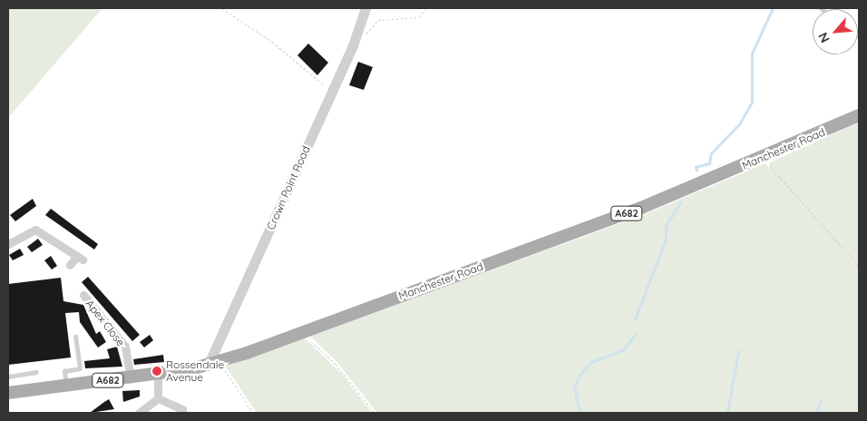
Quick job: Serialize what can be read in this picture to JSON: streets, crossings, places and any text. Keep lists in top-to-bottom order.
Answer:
{
  "streets": {
    "main road": ["Manchester Road", "A682"],
    "street": ["Crown Point Road", "Apex Close"]
  },
  "crossings": [
    ["Manchester Road", "Crown Point Road"],
    ["Manchester Road", "Apex Close"]
  ],
  "places": ["Rossendale Avenue"],
  "north": "bottom left"
}
